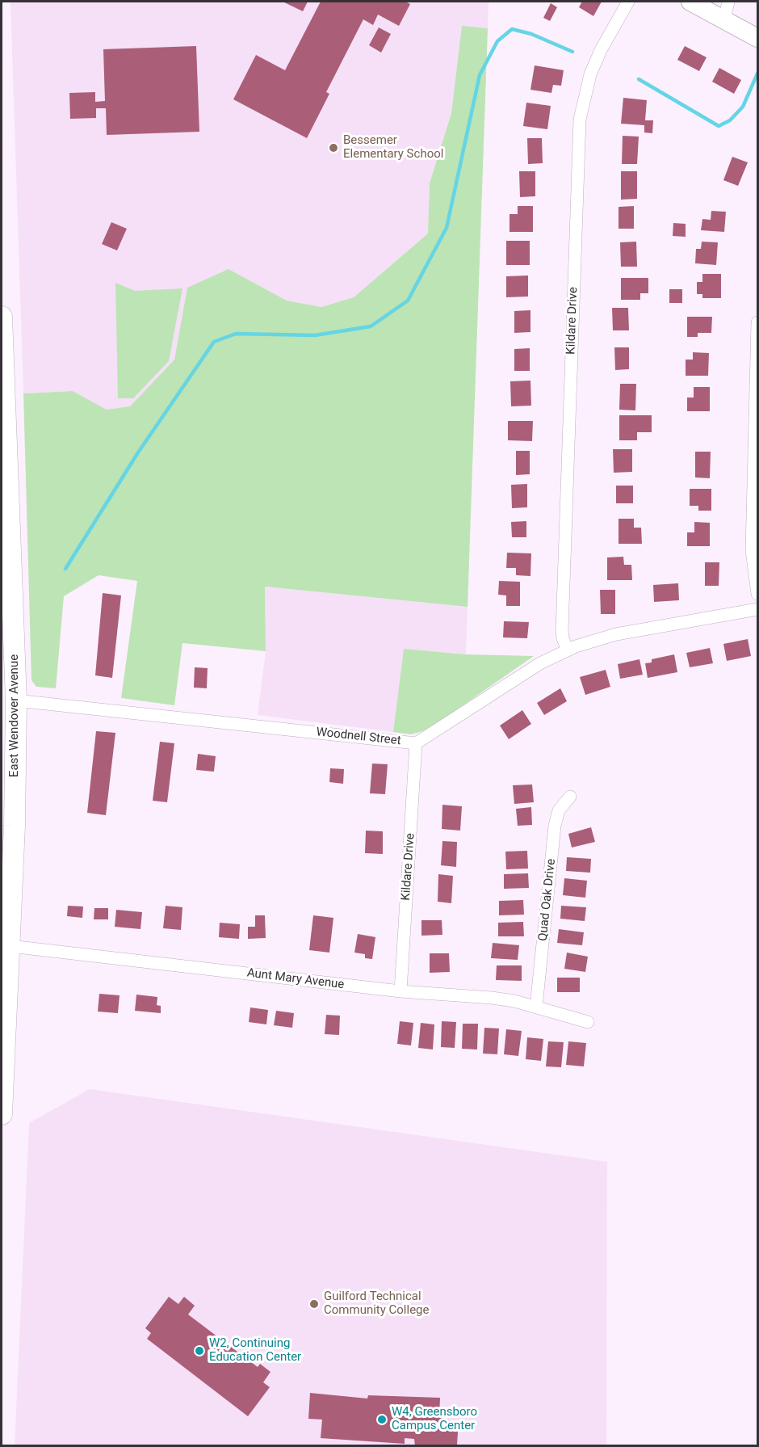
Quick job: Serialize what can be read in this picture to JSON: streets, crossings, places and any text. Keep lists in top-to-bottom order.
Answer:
{
  "streets": {
    "highway": ["East Wendover Avenue"],
    "street": [
      "Kildare Drive",
      "Woodnell Street",
      "Quad Oak Drive",
      "Aunt Mary Avenue"
    ]
  },
  "crossings": [
    ["Kildare Drive", "Woodnell Street"],
    ["Kildare Drive", "Aunt Mary Avenue"],
    ["East Wendover Avenue", "Woodnell Street"],
    ["East Wendover Avenue", "Aunt Mary Avenue"],
    ["Quad Oak Drive", "Aunt Mary Avenue"]
  ],
  "places": [
    "Bessemer Elementary School",
    "Guilford Technical Community College",
    "W2, Continuing Education Center",
    "W4, Greensboro Campus Center"
  ]
}
